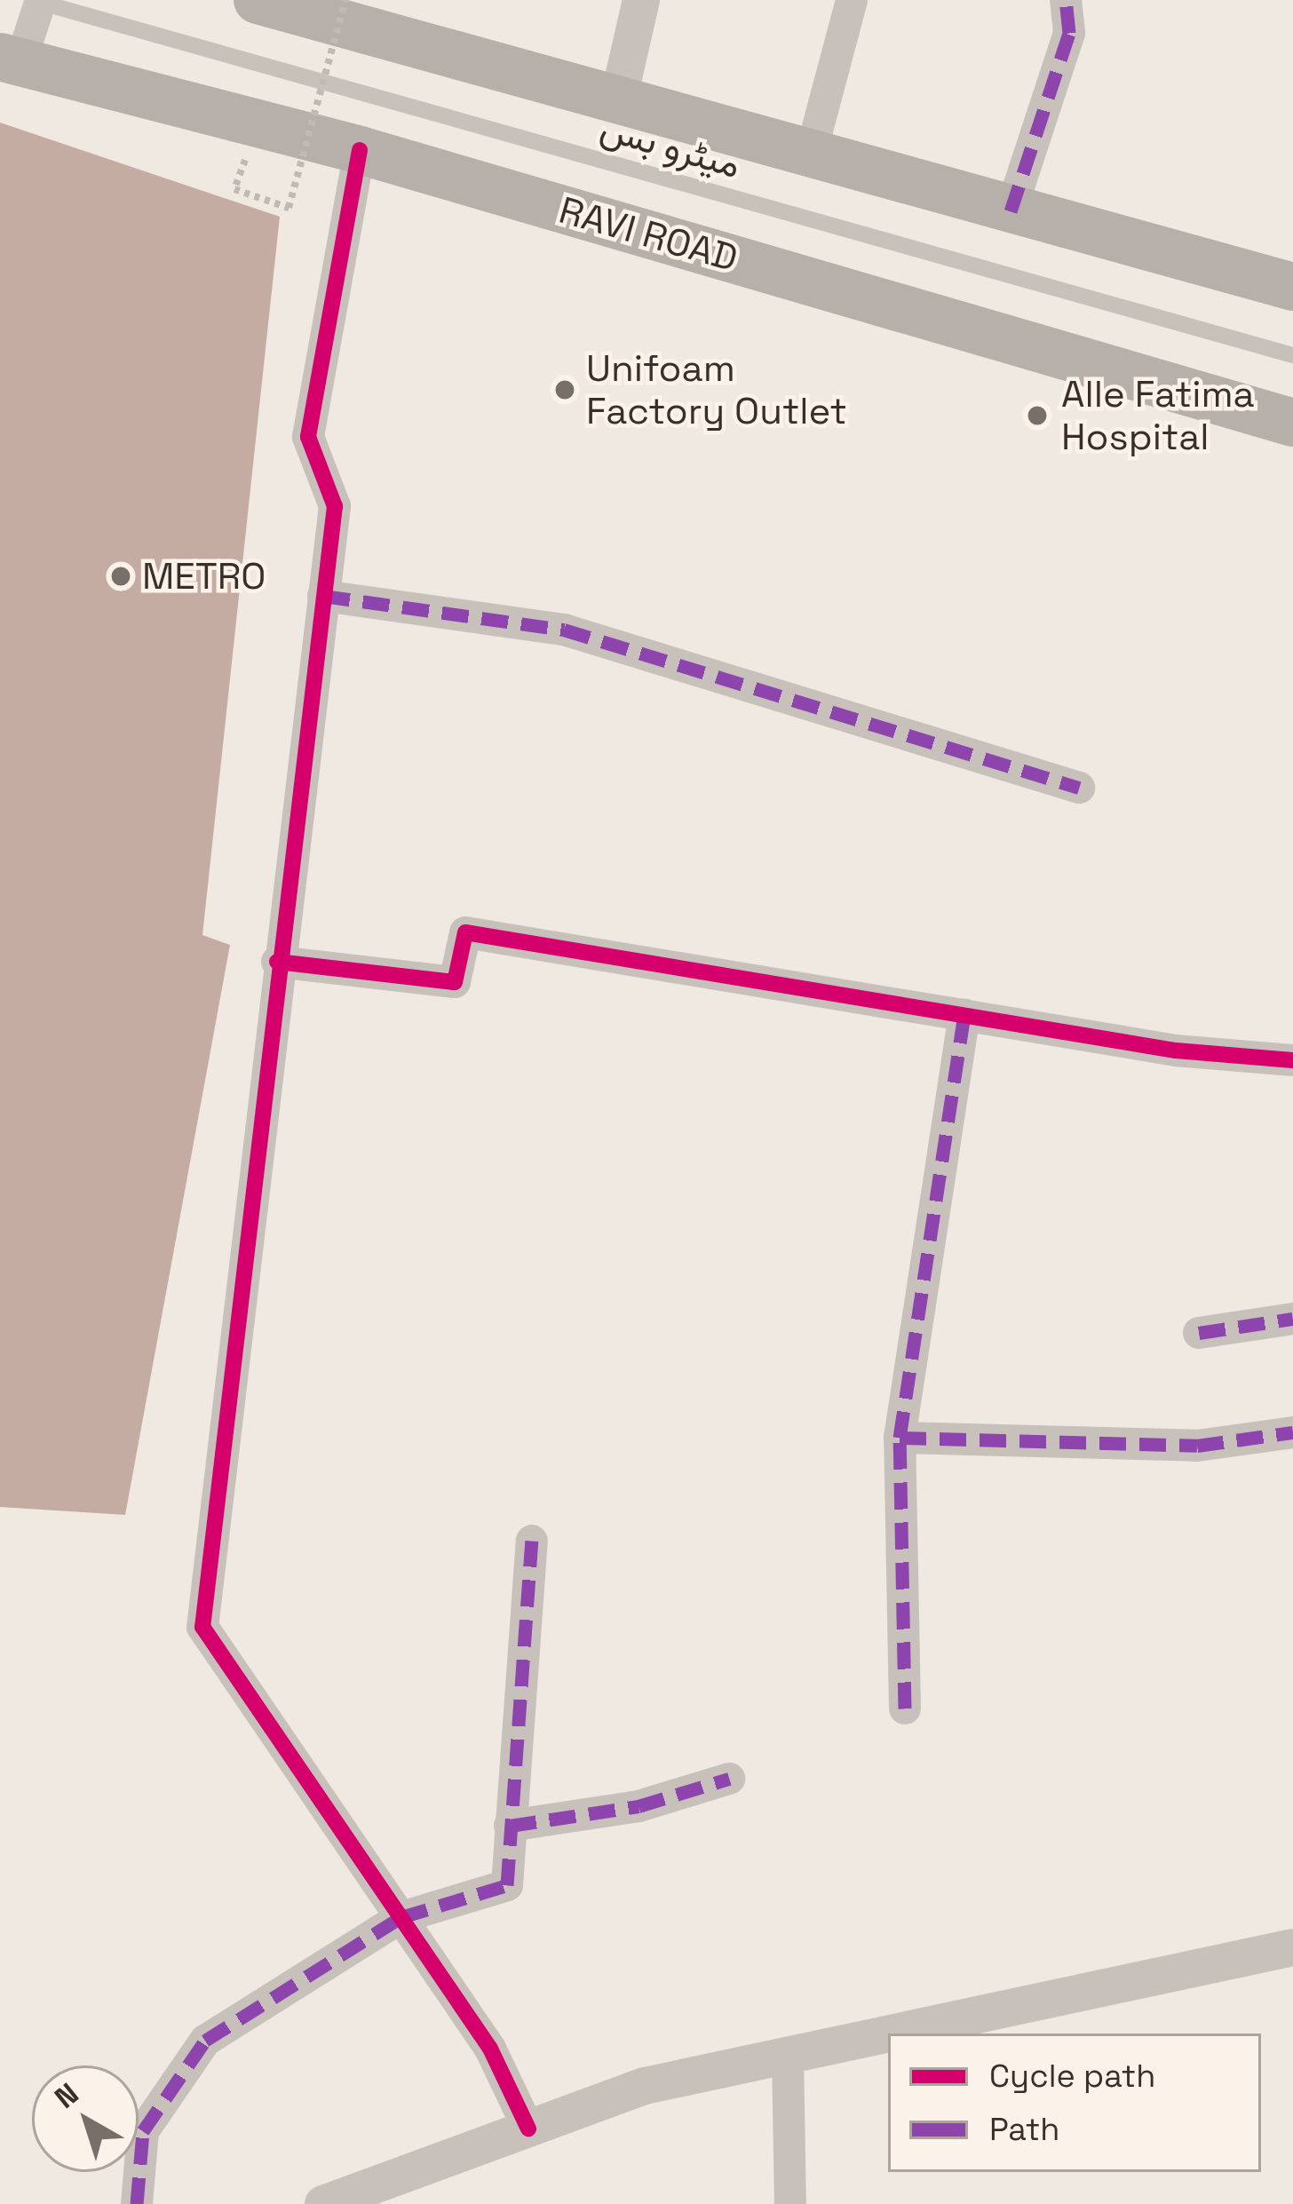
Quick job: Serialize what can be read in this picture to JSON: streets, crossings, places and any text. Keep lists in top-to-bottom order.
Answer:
{
  "streets": {
    "main road": ["RAVI ROAD"],
    "lane": ["میٹرو بس"]
  },
  "places": ["Unifoam Factory Outlet", "Alle Fatima Hospital", "METRO"],
  "legend": ["Cycle path", "Path"],
  "north": "top left"
}
